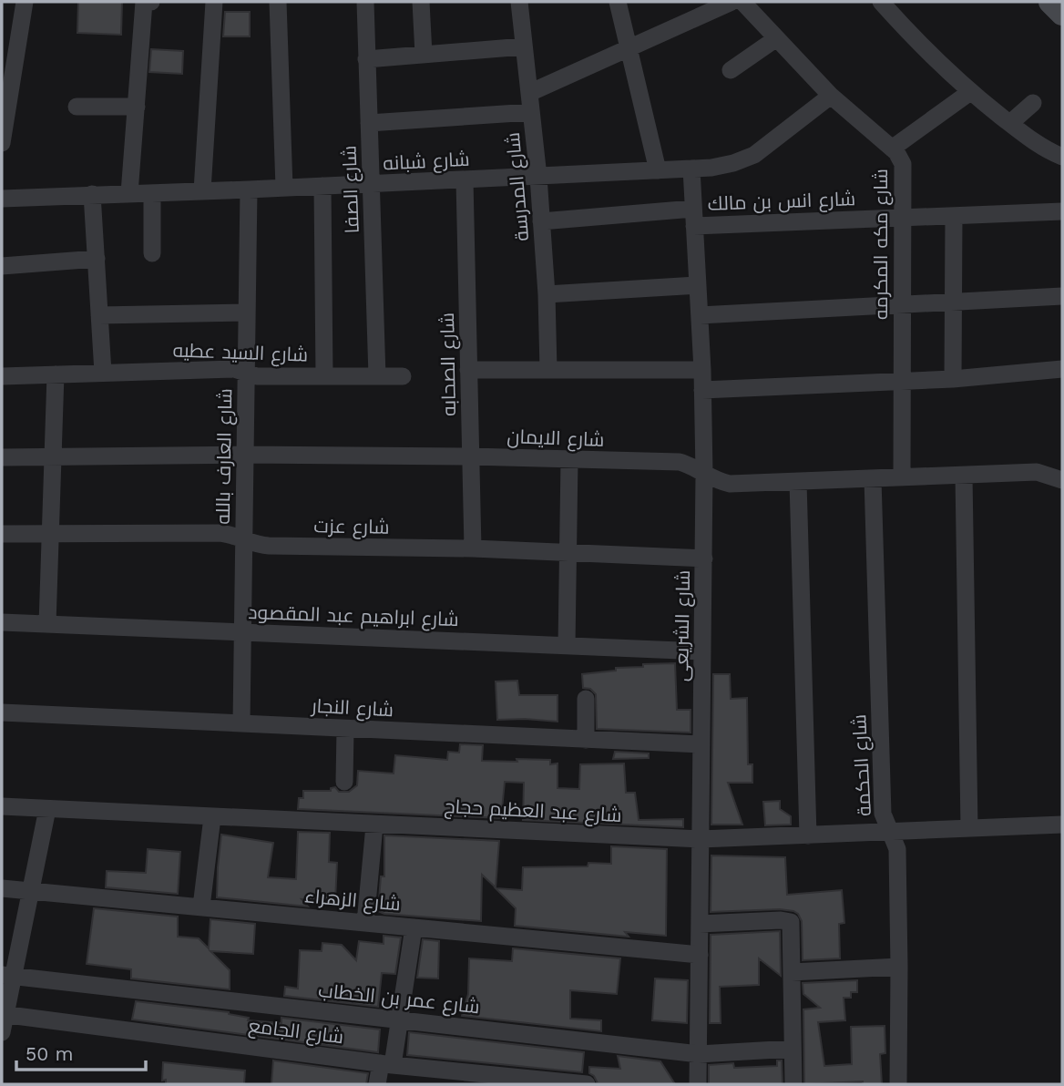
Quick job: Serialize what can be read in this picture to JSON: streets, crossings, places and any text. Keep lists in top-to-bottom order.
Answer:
{
  "streets": {
    "street": [
      "شارع شبانه",
      "شارع المدرسة",
      "شارع الصفا",
      "شارع انس بن مالك",
      "شارع مكه المكرمه",
      "شارع السيد عطيه",
      "شارع الصحابه",
      "شارع الايمان",
      "شارع العارف بالله",
      "شارع عزت",
      "شارع ابراهيم عبد المقصود",
      "شارع الشريعى",
      "شارع النجار",
      "شارع الحكمة",
      "شارع عبد العظيم حجاج",
      "شارع الزهراء",
      "شارع عمر بن الخطاب",
      "شارع الجامع"
    ]
  },
  "crossings": [
    ["شارع شبانه", "شارع المدرسة"],
    ["شارع شبانه", "شارع الصفا"],
    ["شارع شبانه", "شارع مكه المكرمه"],
    ["شارع شبانه", "شارع الصحابه"],
    ["شارع شبانه", "شارع العارف بالله"],
    ["شارع شبانه", "شارع الشريعى"],
    ["شارع المدرسة", "شارع انس بن مالك"],
    ["شارع الصفا", "شارع السيد عطيه"],
    ["شارع انس بن مالك", "شارع مكه المكرمه"],
    ["شارع انس بن مالك", "شارع الشريعى"],
    ["شارع مكه المكرمه", "شارع الايمان"],
    ["شارع السيد عطيه", "شارع العارف بالله"],
    ["شارع الصحابه", "شارع الايمان"],
    ["شارع الصحابه", "شارع عزت"],
    ["شارع الايمان", "شارع العارف بالله"],
    ["شارع الايمان", "شارع الشريعى"],
    ["شارع الايمان", "شارع الحكمة"],
    ["شارع العارف بالله", "شارع عزت"],
    ["شارع العارف بالله", "شارع ابراهيم عبد المقصود"],
    ["شارع العارف بالله", "شارع النجار"],
    ["شارع عزت", "شارع الشريعى"],
    ["شارع ابراهيم عبد المقصود", "شارع الشريعى"],
    ["شارع الشريعى", "شارع النجار"],
    ["شارع الشريعى", "شارع عبد العظيم حجاج"],
    ["شارع الشريعى", "شارع الزهراء"],
    ["شارع الشريعى", "شارع عمر بن الخطاب"],
    ["شارع الحكمة", "شارع عبد العظيم حجاج"]
  ],
  "scale_bar": "50 m"
}
